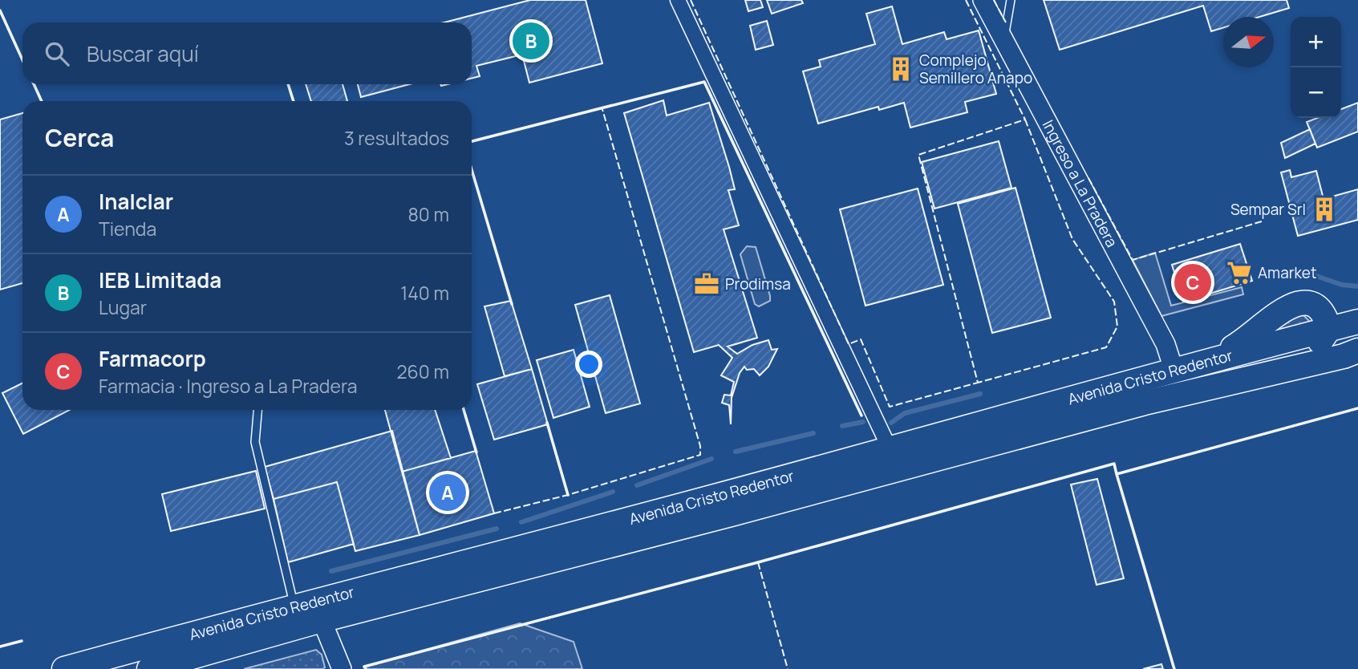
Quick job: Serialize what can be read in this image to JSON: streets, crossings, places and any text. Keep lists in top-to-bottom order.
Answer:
{
  "streets": {
    "highway": ["Avenida Cristo Redentor"],
    "street": ["Ingreso a La Pradera"]
  },
  "crossings": [
    ["Ingreso a La Pradera", "Avenida Cristo Redentor"]
  ],
  "places": {
    "building": ["Complejo Semillero Anapo", "Sempar Srl"],
    "supermarket": ["Amarket"],
    "office": ["Prodimsa"]
  },
  "north": "right",
  "page": {
    "map_buttons": ["+", "−"],
    "pins": ["B", "C", "A"],
    "search": "Buscar aquí",
    "heading": ["Cerca", "3 resultados"],
    "list": [
      {
        "mark": "A",
        "name": "Inalclar",
        "note": "Tienda",
        "value": "80 m"
      },
      {
        "mark": "B",
        "name": "IEB Limitada",
        "note": "Lugar",
        "value": "140 m"
      },
      {
        "mark": "C",
        "name": "Farmacorp",
        "note": "Farmacia · Ingreso a La Pradera",
        "value": "260 m"
      }
    ]
  }
}
